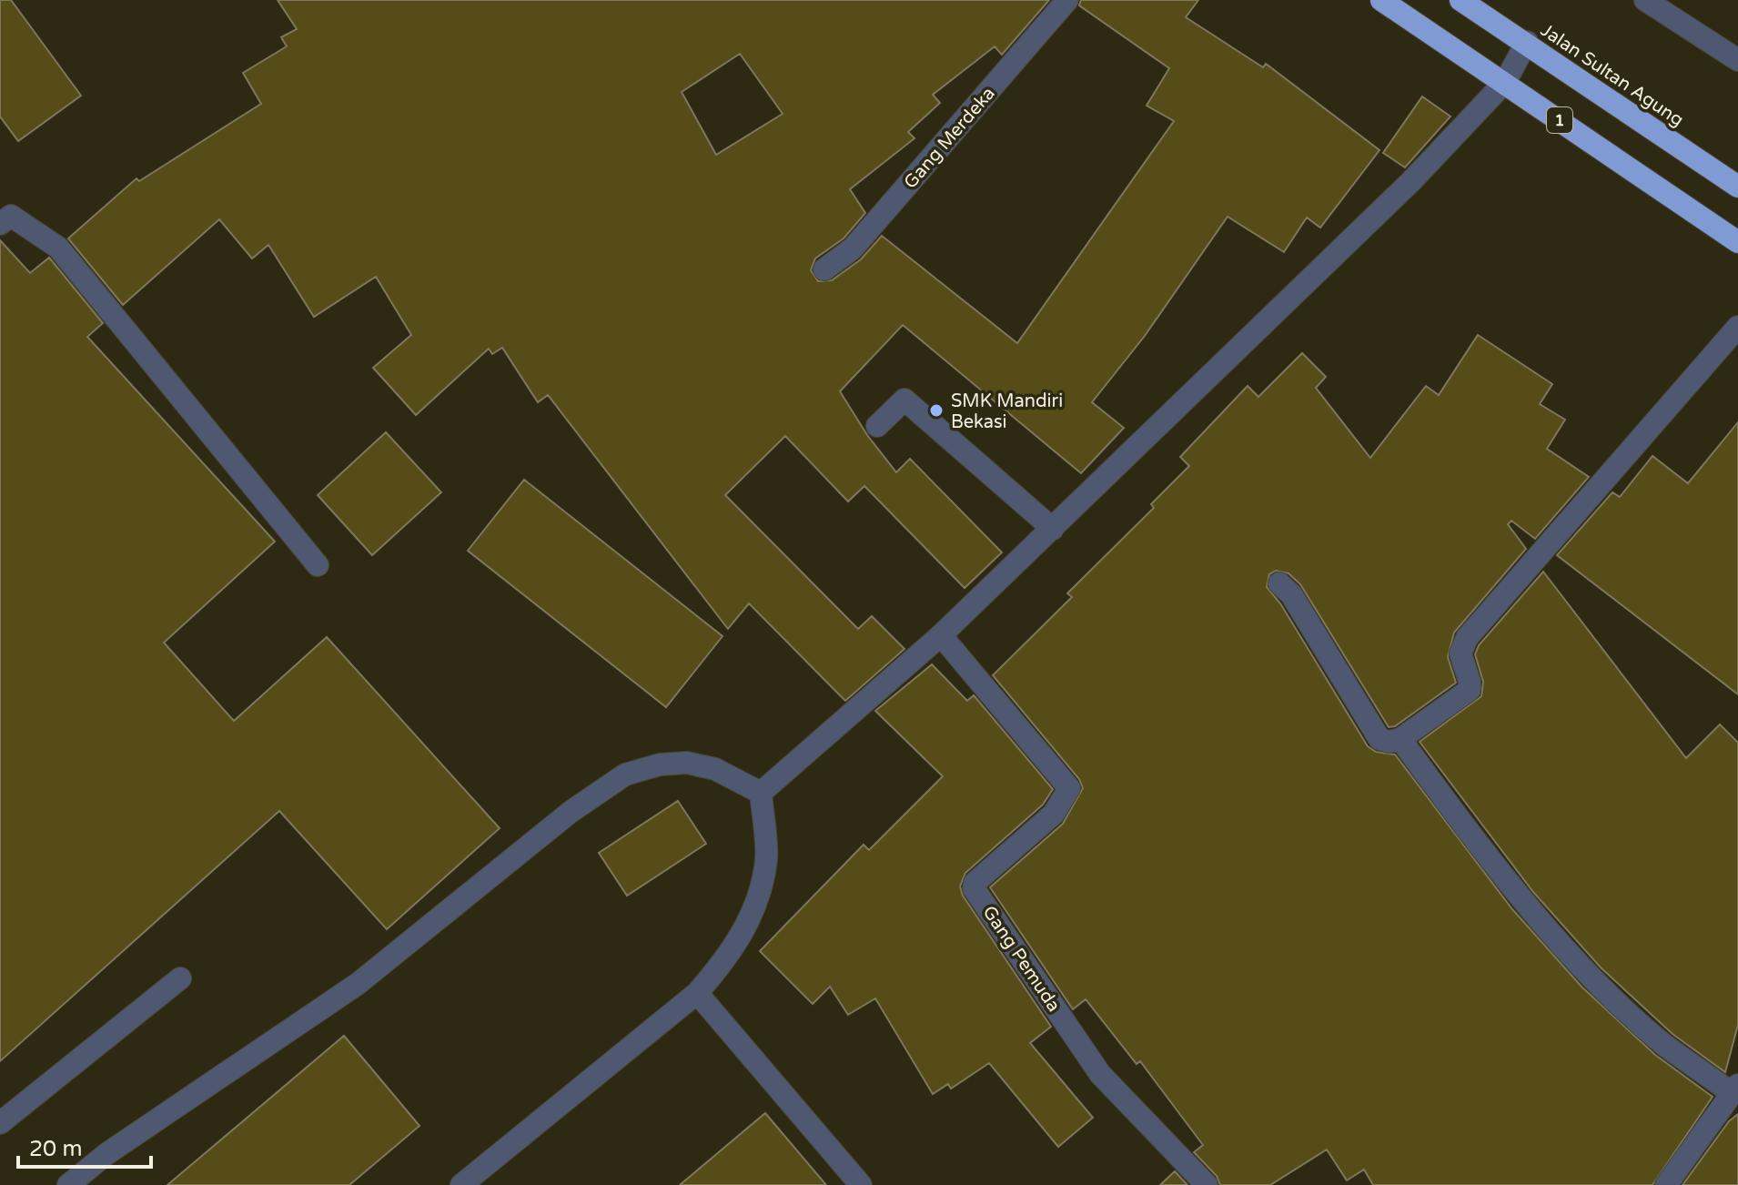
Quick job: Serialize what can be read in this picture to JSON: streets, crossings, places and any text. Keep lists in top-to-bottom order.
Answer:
{
  "streets": {
    "highway": ["Jalan Sultan Agung", "1"],
    "street": ["Gang Merdeka", "Gang Pemuda"]
  },
  "places": ["SMK Mandiri Bekasi"],
  "scale_bar": "20 m"
}
